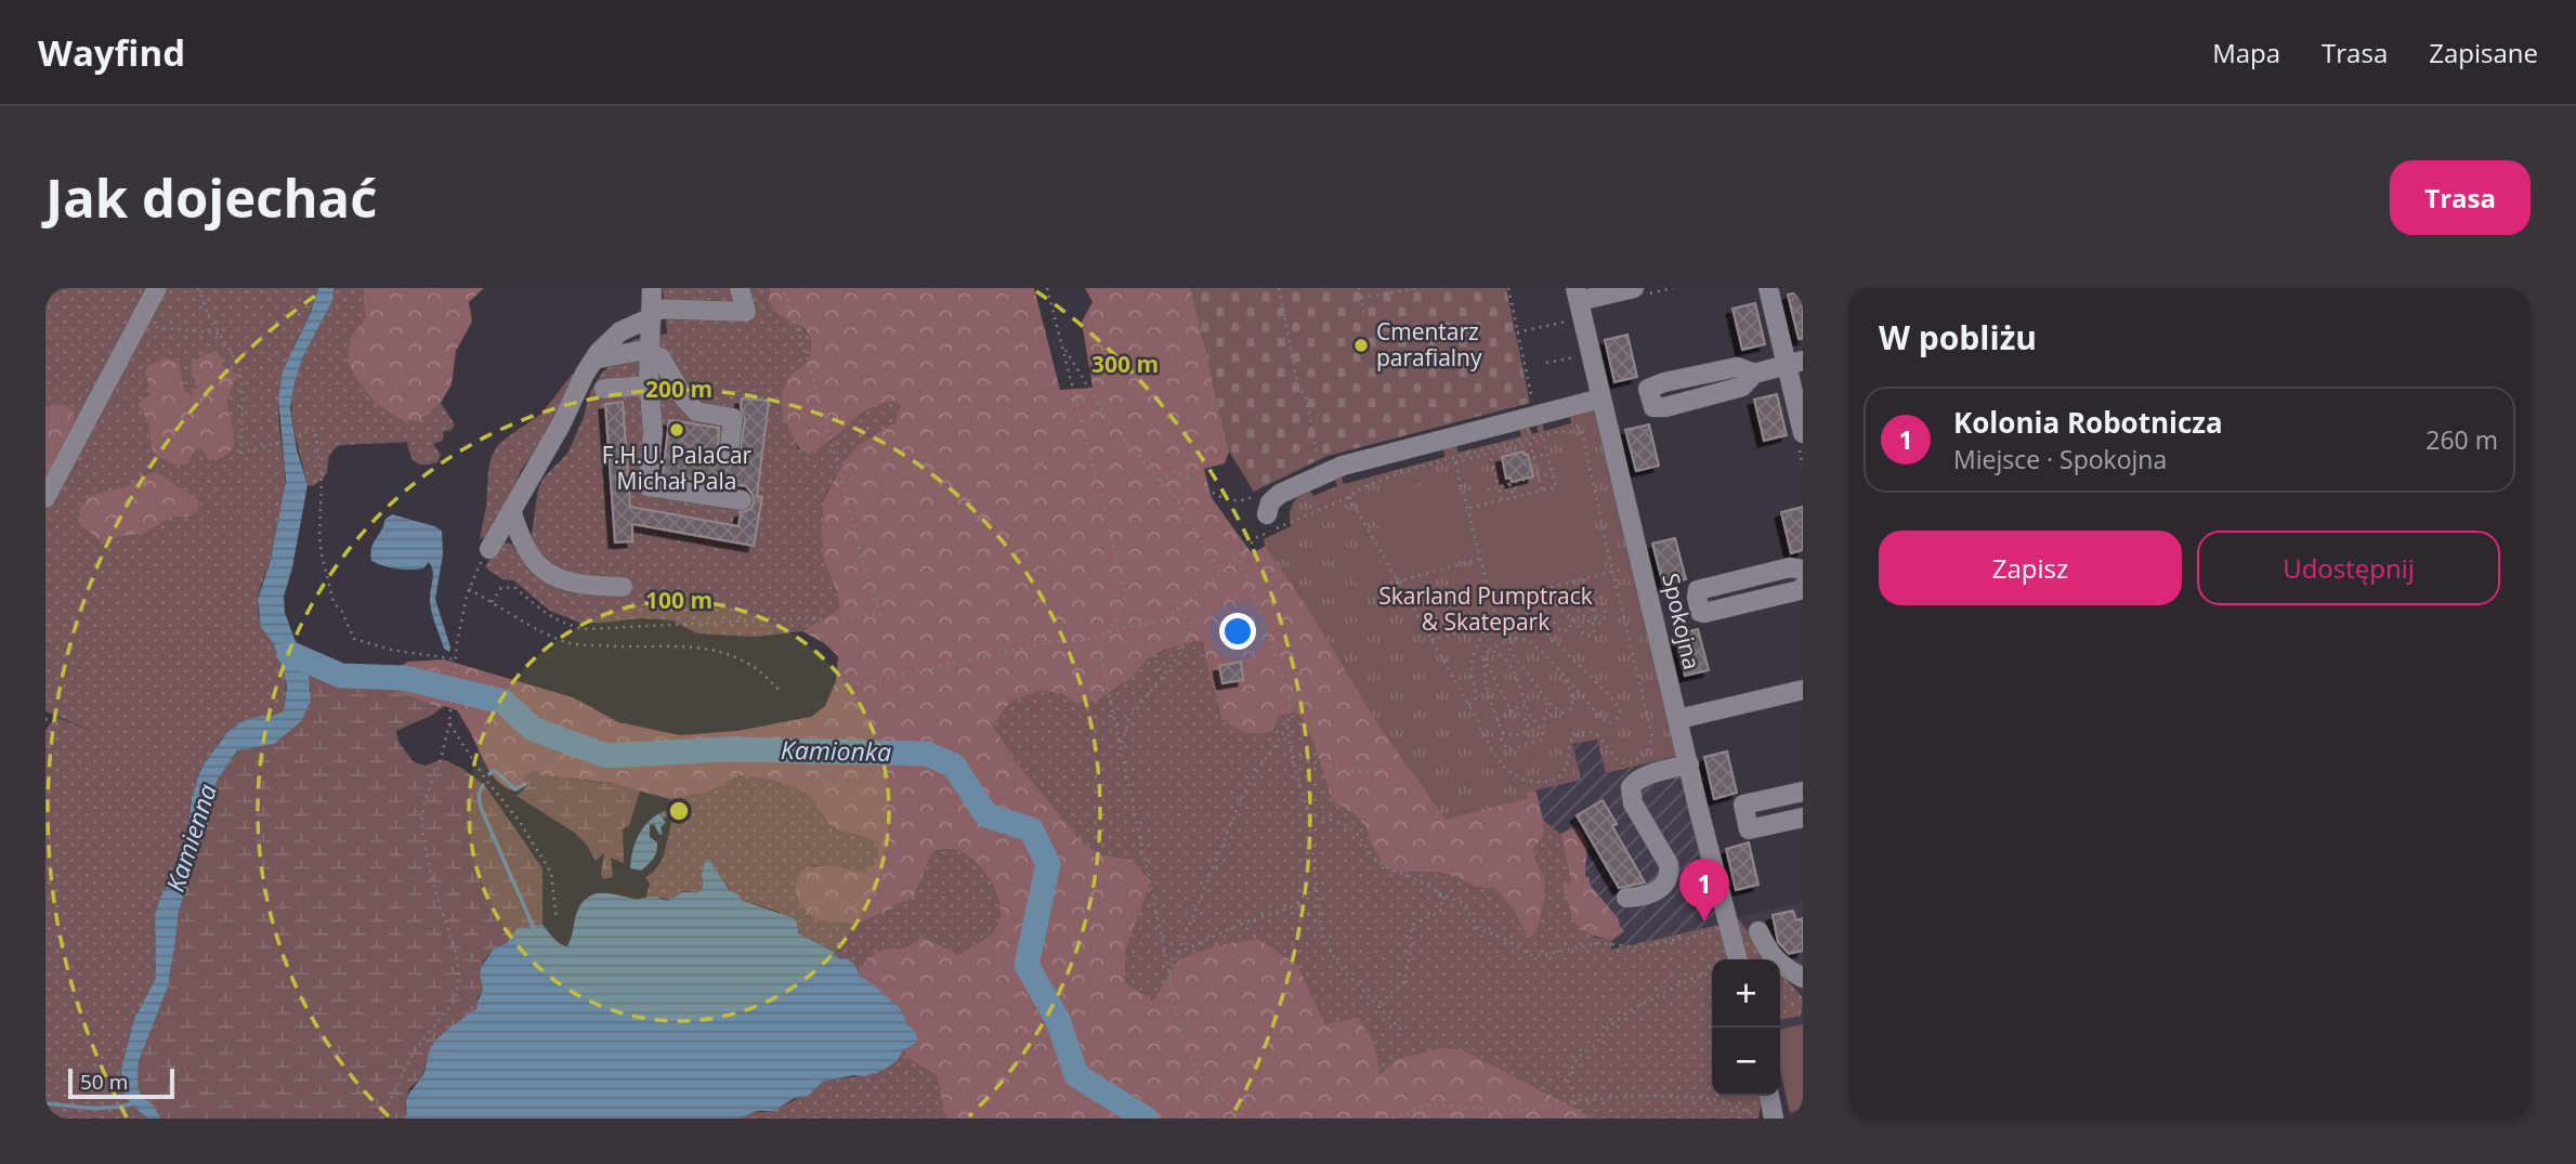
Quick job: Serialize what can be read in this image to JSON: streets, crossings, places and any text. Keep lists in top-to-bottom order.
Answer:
{
  "streets": {
    "street": ["Spokojna"]
  },
  "water": ["Kamionka", "Kamienna"],
  "parks": ["Skarland Pumptrack & Skatepark"],
  "places": ["Cmentarz parafialny", "F.H.U. PalaCar Michał Pala"],
  "scale_bar": "50 m",
  "page": {
    "header": "Wayfind",
    "nav": ["Mapa", "Trasa", "Zapisane"],
    "buttons": [
      "Trasa",
      ["Zapisz", "Udostępnij"]
    ],
    "title": "Jak dojechać",
    "heading": "W pobliżu",
    "list": [
      {
        "mark": "1",
        "name": "Kolonia Robotnicza",
        "note": "Miejsce · Spokojna",
        "value": "260 m"
      }
    ],
    "pins": "1",
    "map_buttons": ["+", "−"],
    "scale": "50 m"
  },
  "rings": ["300 m", "200 m", "100 m"]
}
